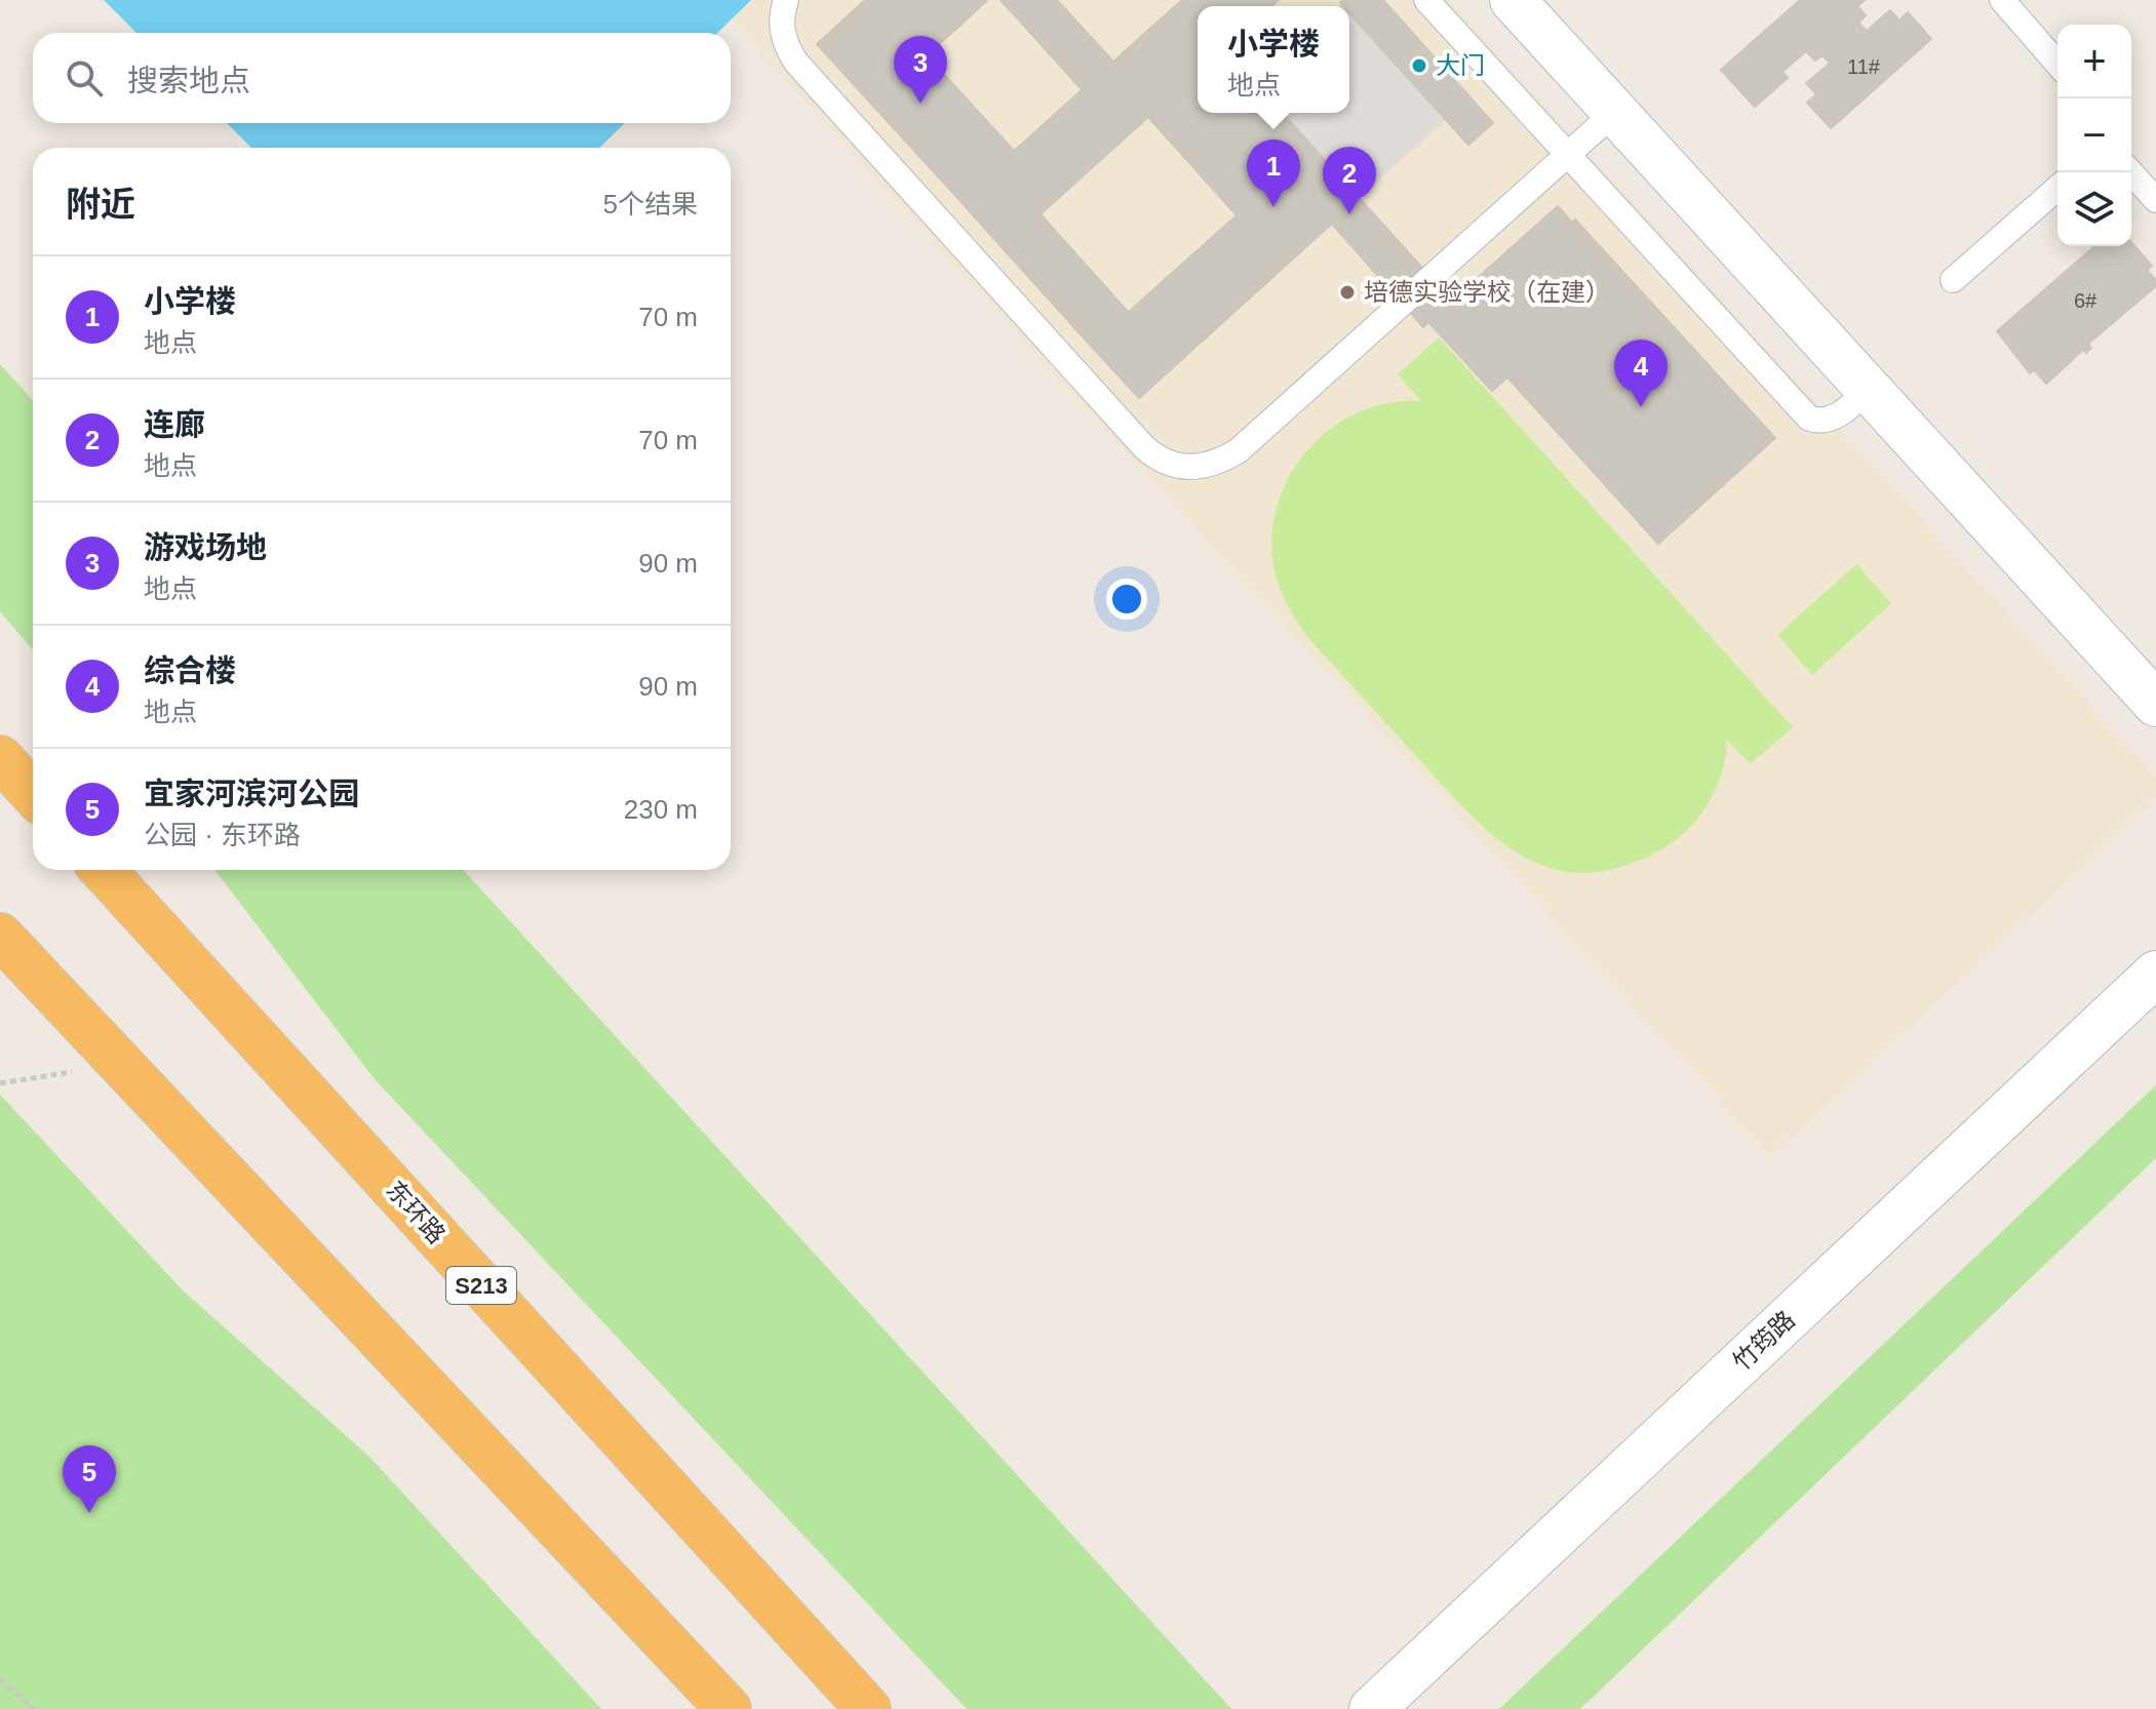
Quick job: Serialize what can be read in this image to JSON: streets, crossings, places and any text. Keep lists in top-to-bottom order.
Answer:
{
  "streets": {
    "highway": ["东环路", "S213"],
    "main road": ["竹筠路"]
  },
  "places": ["大门", "培德实验学校（在建）"],
  "house_numbers": ["11#", "6#"],
  "page": {
    "popup": ["小学楼", "地点"],
    "map_buttons": ["+", "−"],
    "search": "搜索地点",
    "pins": [
      "3",
      "1",
      "2",
      "4",
      "5"
    ],
    "heading": ["附近", "5个结果"],
    "list": [
      {
        "mark": "1",
        "name": "小学楼",
        "note": "地点",
        "value": "70 m"
      },
      {
        "mark": "2",
        "name": "连廊",
        "note": "地点",
        "value": "70 m"
      },
      {
        "mark": "3",
        "name": "游戏场地",
        "note": "地点",
        "value": "90 m"
      },
      {
        "mark": "4",
        "name": "综合楼",
        "note": "地点",
        "value": "90 m"
      },
      {
        "mark": "5",
        "name": "宜家河滨河公园",
        "note": "公园 · 东环路",
        "value": "230 m"
      }
    ]
  }
}
